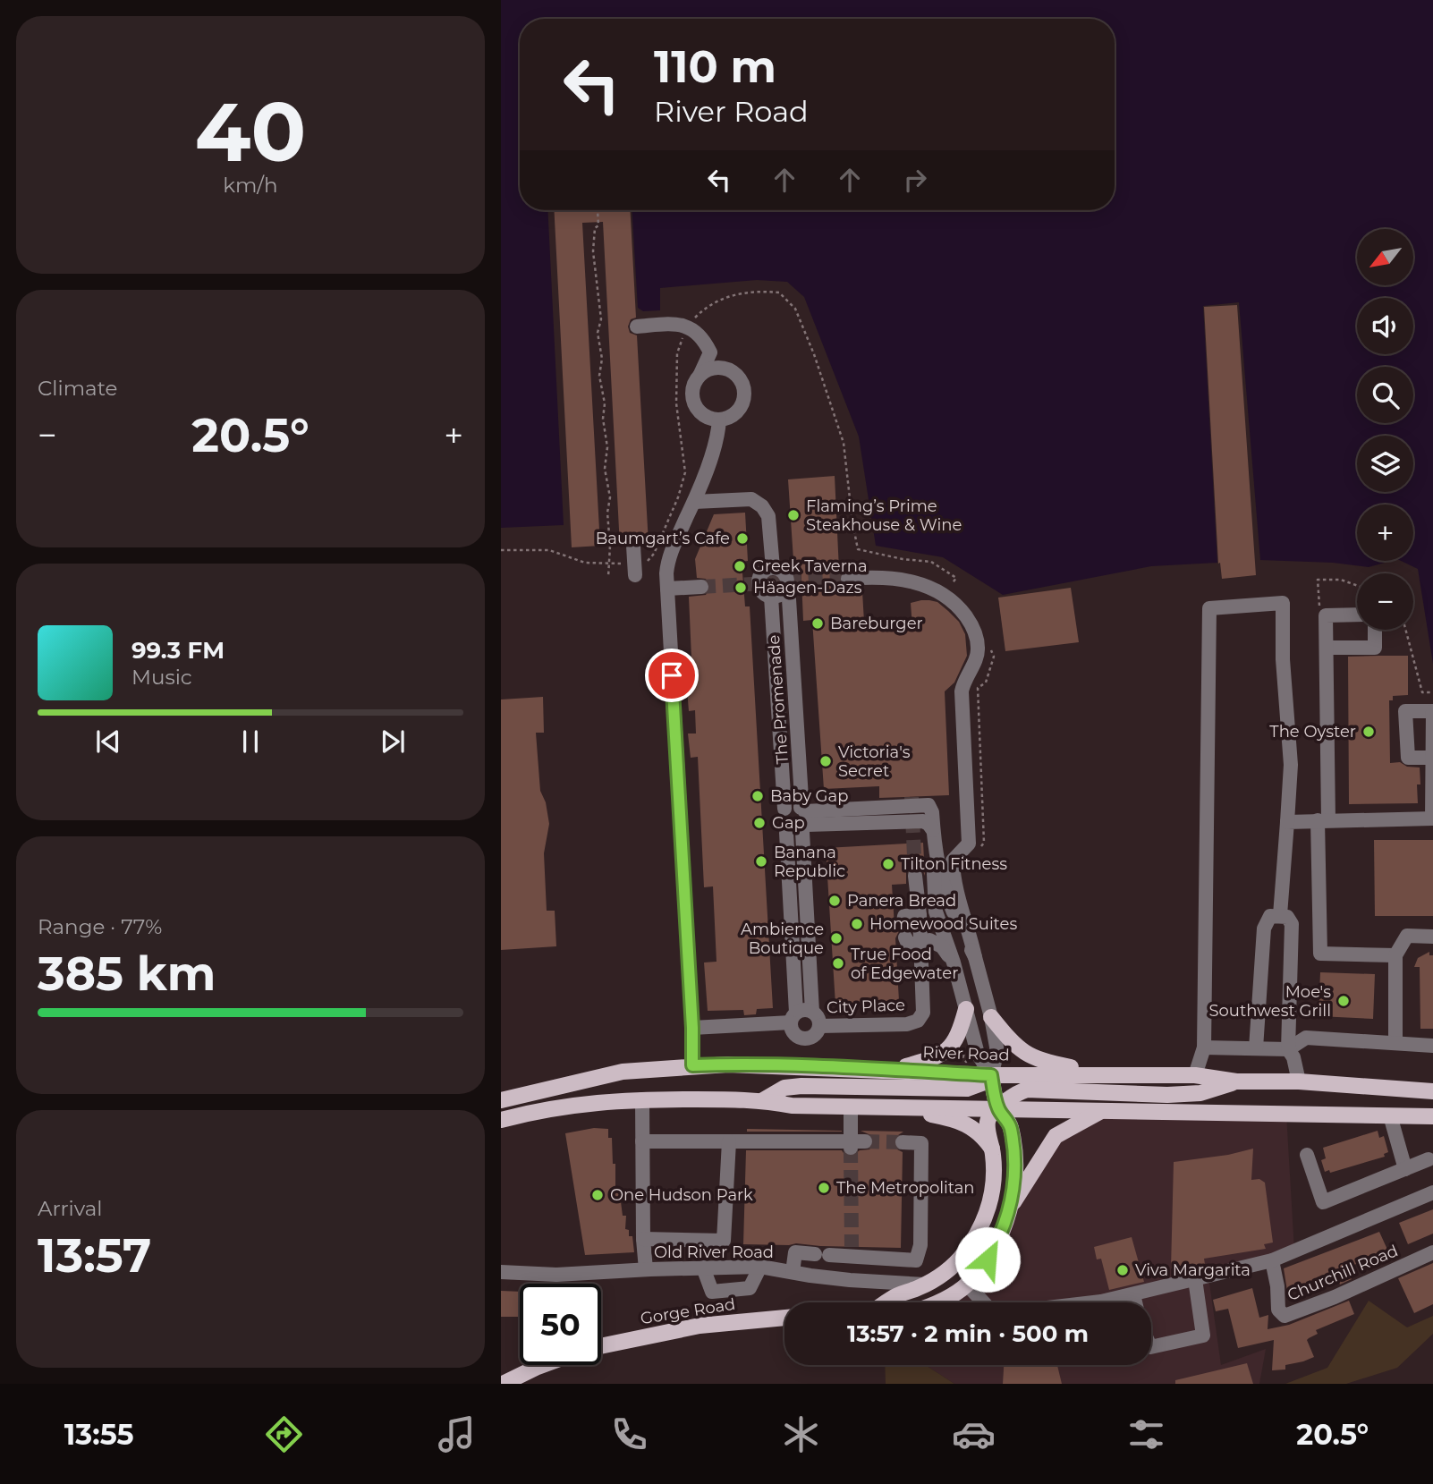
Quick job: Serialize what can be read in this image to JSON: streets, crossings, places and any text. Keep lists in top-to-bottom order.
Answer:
{
  "streets": {
    "main road": ["River Road", "Gorge Road"],
    "street": [
      "The Promenade",
      "City Place",
      "Old River Road",
      "Churchill Road"
    ]
  },
  "crossings": [
    ["The Promenade", "City Place"]
  ],
  "places": [
    "Flaming’s Prime Steakhouse & Wine",
    "Baumgart’s Cafe",
    "Greek Taverna",
    "Häagen-Dazs",
    "Bareburger",
    "The Oyster",
    "Victoria's Secret",
    "Baby Gap",
    "Gap",
    "Banana Republic",
    "Tilton Fitness",
    "Panera Bread",
    "Homewood Suites",
    "Ambience Boutique",
    "True Food of Edgewater",
    "Moe's Southwest Grill",
    "The Metropolitan",
    "One Hudson Park",
    "Viva Margarita"
  ],
  "north": "bottom left",
  "page": {
    "tile": [
      ["40", "km/h"],
      "Climate",
      ["Range · 77%", "385 km"],
      ["Arrival", "13:57"]
    ],
    "turn": ["110 m", "River Road"],
    "map_buttons": ["+", "−"],
    "heat": ["−", "20.5°", "+"],
    "song": ["99.3 FM", "Music"],
    "limit": "50",
    "trip": "13:57 · 2 min · 500 m",
    "tabs": ["13:55", "20.5°"]
  }
}
